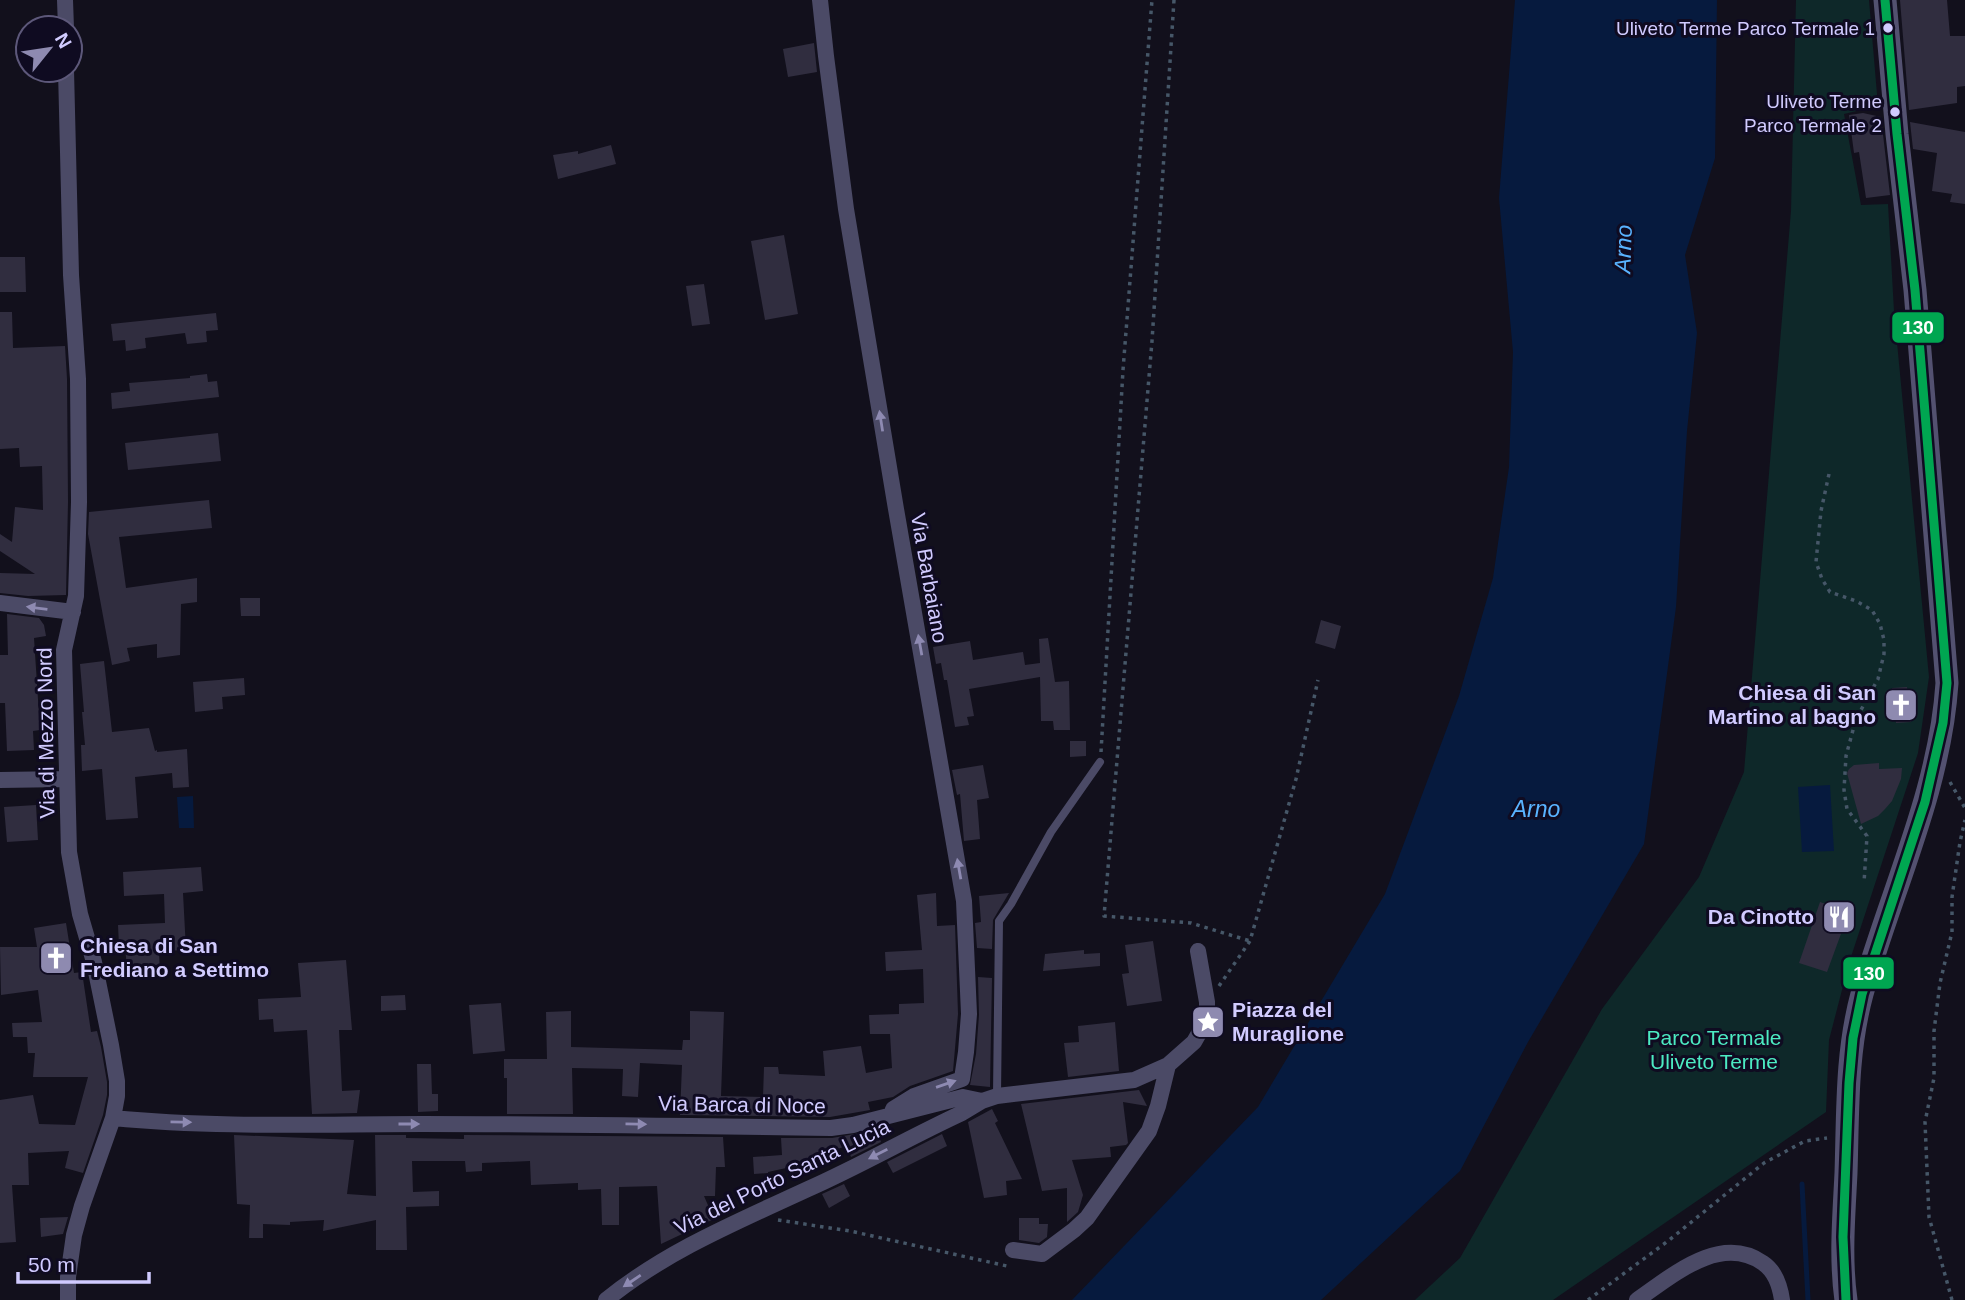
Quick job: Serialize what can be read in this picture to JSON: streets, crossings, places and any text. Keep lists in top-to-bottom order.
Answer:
{
  "streets": {
    "street": [
      "Via Barbaiano",
      "Via di Mezzo Nord",
      "Via Barca di Noce",
      "Via del Porto Santa Lucia"
    ]
  },
  "crossings": [
    ["Via Barbaiano", "Via Barca di Noce"],
    ["Via di Mezzo Nord", "Via Barca di Noce"],
    ["Via Barca di Noce", "Via del Porto Santa Lucia"]
  ],
  "one_way": ["Via Barbaiano", "Via Barca di Noce", "Via del Porto Santa Lucia"],
  "water": ["Arno"],
  "parks": ["Parco Termale Uliveto Terme"],
  "places": {
    "other": ["Uliveto Terme Parco Termale 1", "Uliveto Terme Parco Termale 2"],
    "church": ["Chiesa di San Martino al bagno", "Chiesa di San Frediano a Settimo"],
    "restaurant": ["Da Cinotto"],
    "place": ["Piazza del Muraglione"]
  },
  "lines": ["transit line 130"],
  "scale_bar": "50 m",
  "north": "top right"
}
